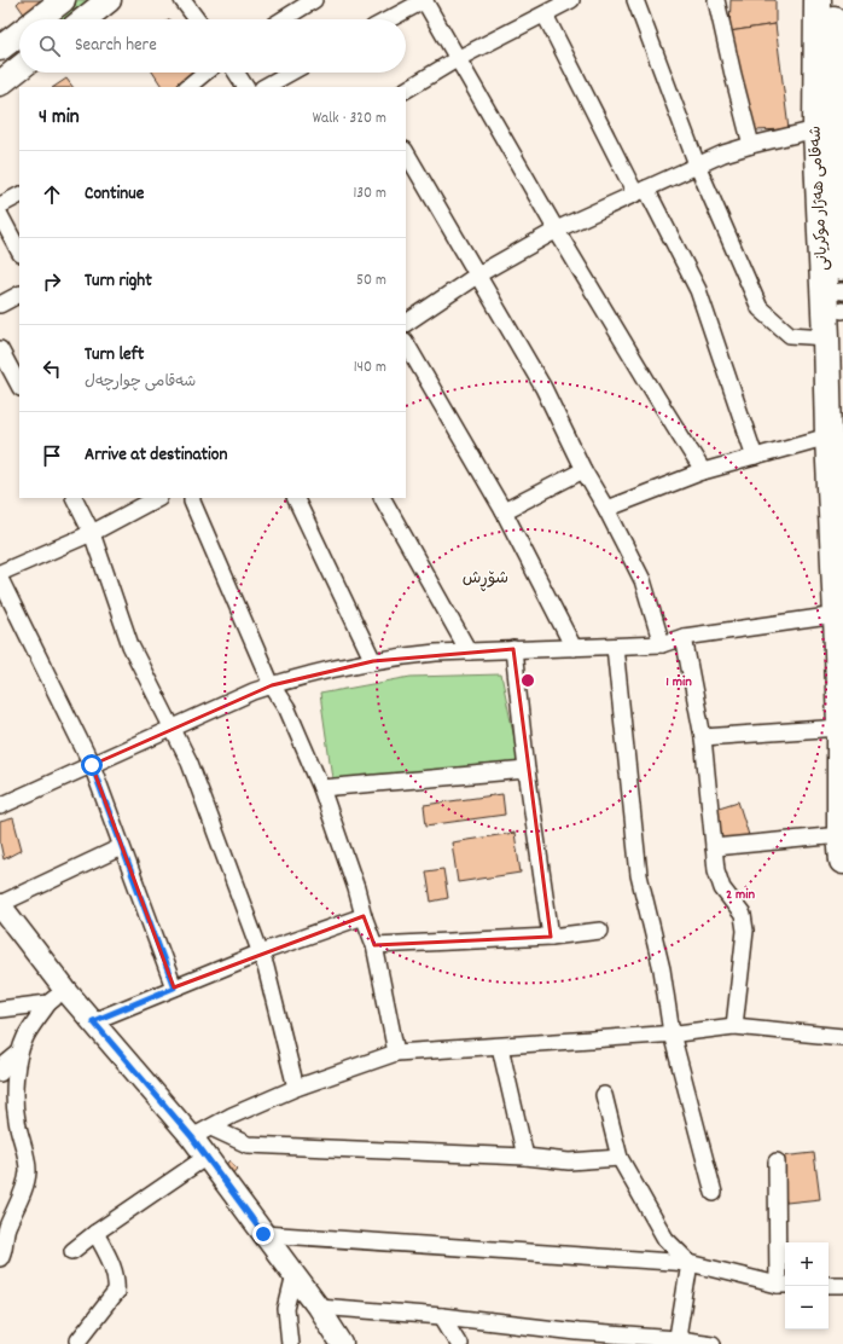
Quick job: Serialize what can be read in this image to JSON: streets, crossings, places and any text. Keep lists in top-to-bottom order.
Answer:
{
  "streets": {
    "highway": ["شەقامی ھەژار موکریانی"]
  },
  "districts": ["شۆڕش"],
  "page": {
    "search": "Search here",
    "heading": ["4 min", "Walk · 320 m"],
    "list": [
      ["Continue", "130 m"],
      ["Turn right", "50 m"],
      ["Turn left", "شەقامی چوارچەل", "140 m"],
      "Arrive at destination"
    ],
    "map_buttons": ["+", "−"]
  },
  "rings": ["1 min", "2 min"]
}
